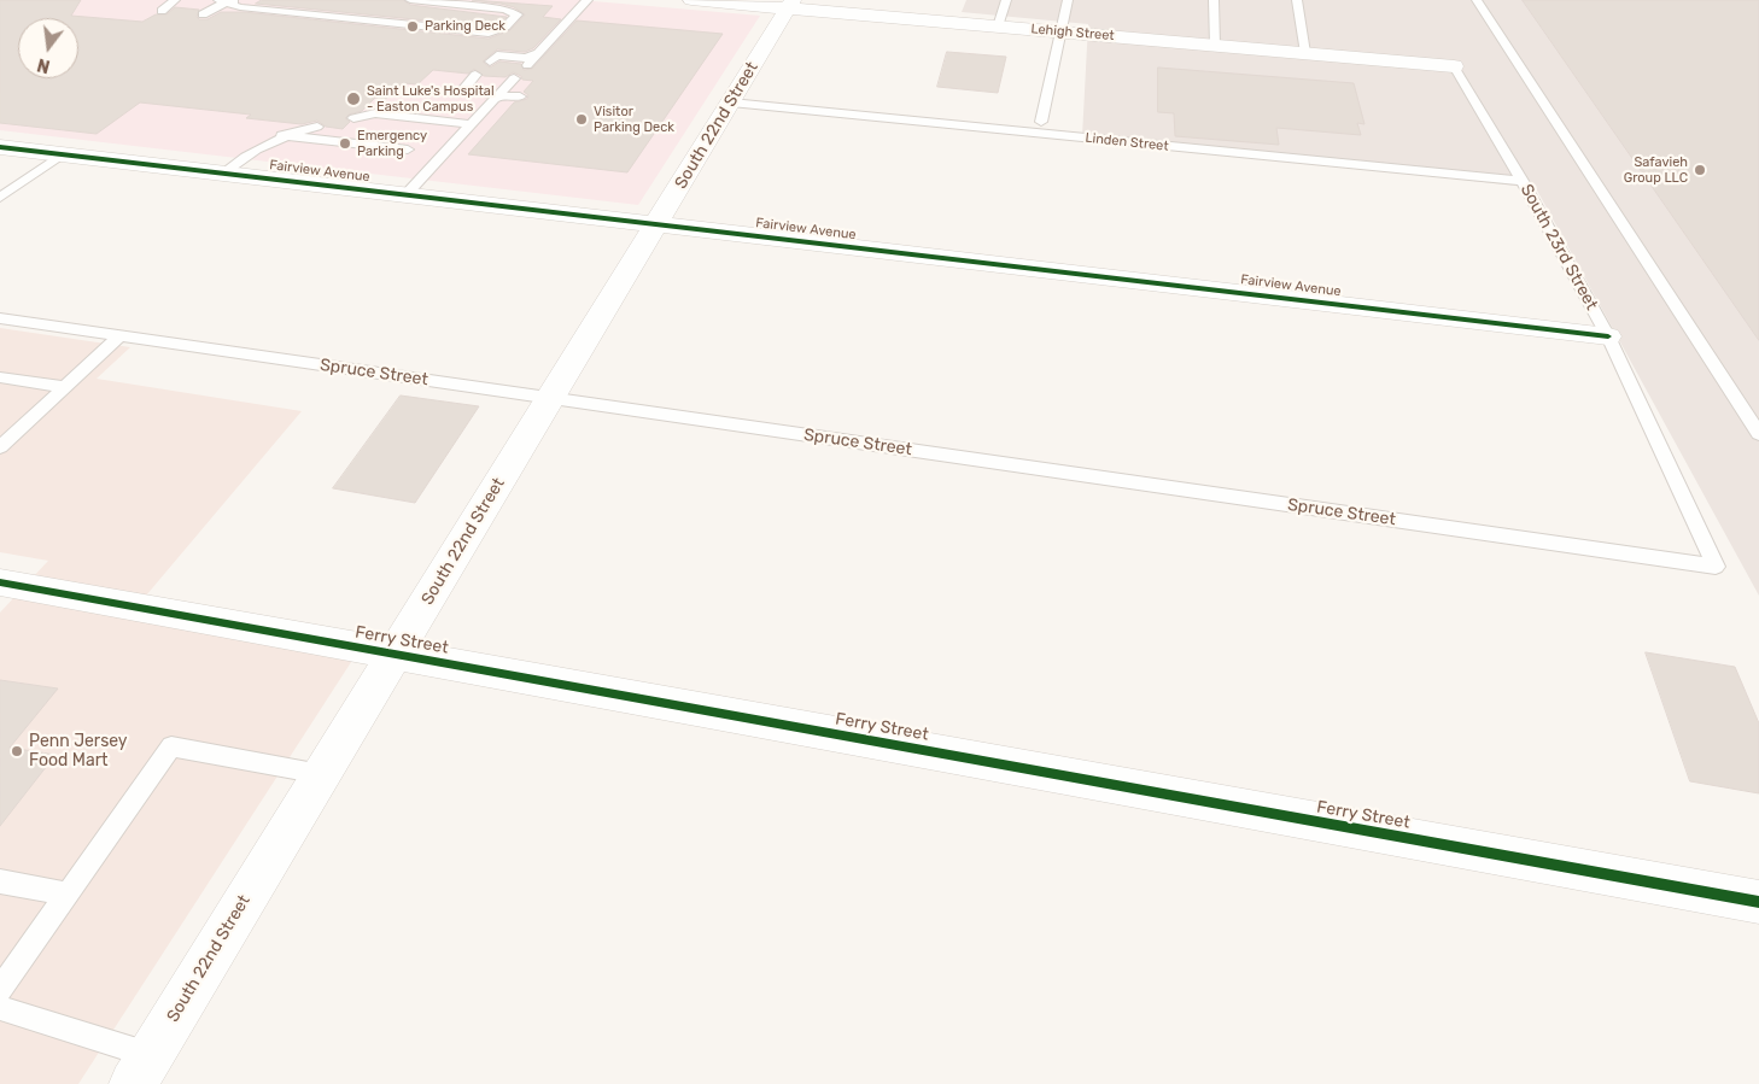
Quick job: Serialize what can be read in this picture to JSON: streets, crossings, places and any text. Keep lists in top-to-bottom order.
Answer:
{
  "streets": {
    "street": [
      "Lehigh Street",
      "South 22nd Street",
      "Fairview Avenue",
      "Ferry Street"
    ],
    "lane": ["Linden Street", "South 23rd Street", "Spruce Street"]
  },
  "crossings": [
    ["Lehigh Street", "South 22nd Street"],
    ["Lehigh Street", "South 23rd Street"],
    ["South 22nd Street", "Linden Street"],
    ["South 22nd Street", "Fairview Avenue"],
    ["South 22nd Street", "Spruce Street"],
    ["South 22nd Street", "Ferry Street"],
    ["Linden Street", "South 23rd Street"],
    ["Fairview Avenue", "South 23rd Street"],
    ["South 23rd Street", "Spruce Street"]
  ],
  "places": [
    "Parking Deck",
    "Saint Luke's Hospital - Easton Campus",
    "Visitor Parking Deck",
    "Emergency Parking",
    "Safavieh Group LLC",
    "Penn Jersey Food Mart"
  ],
  "north": "bottom"
}
